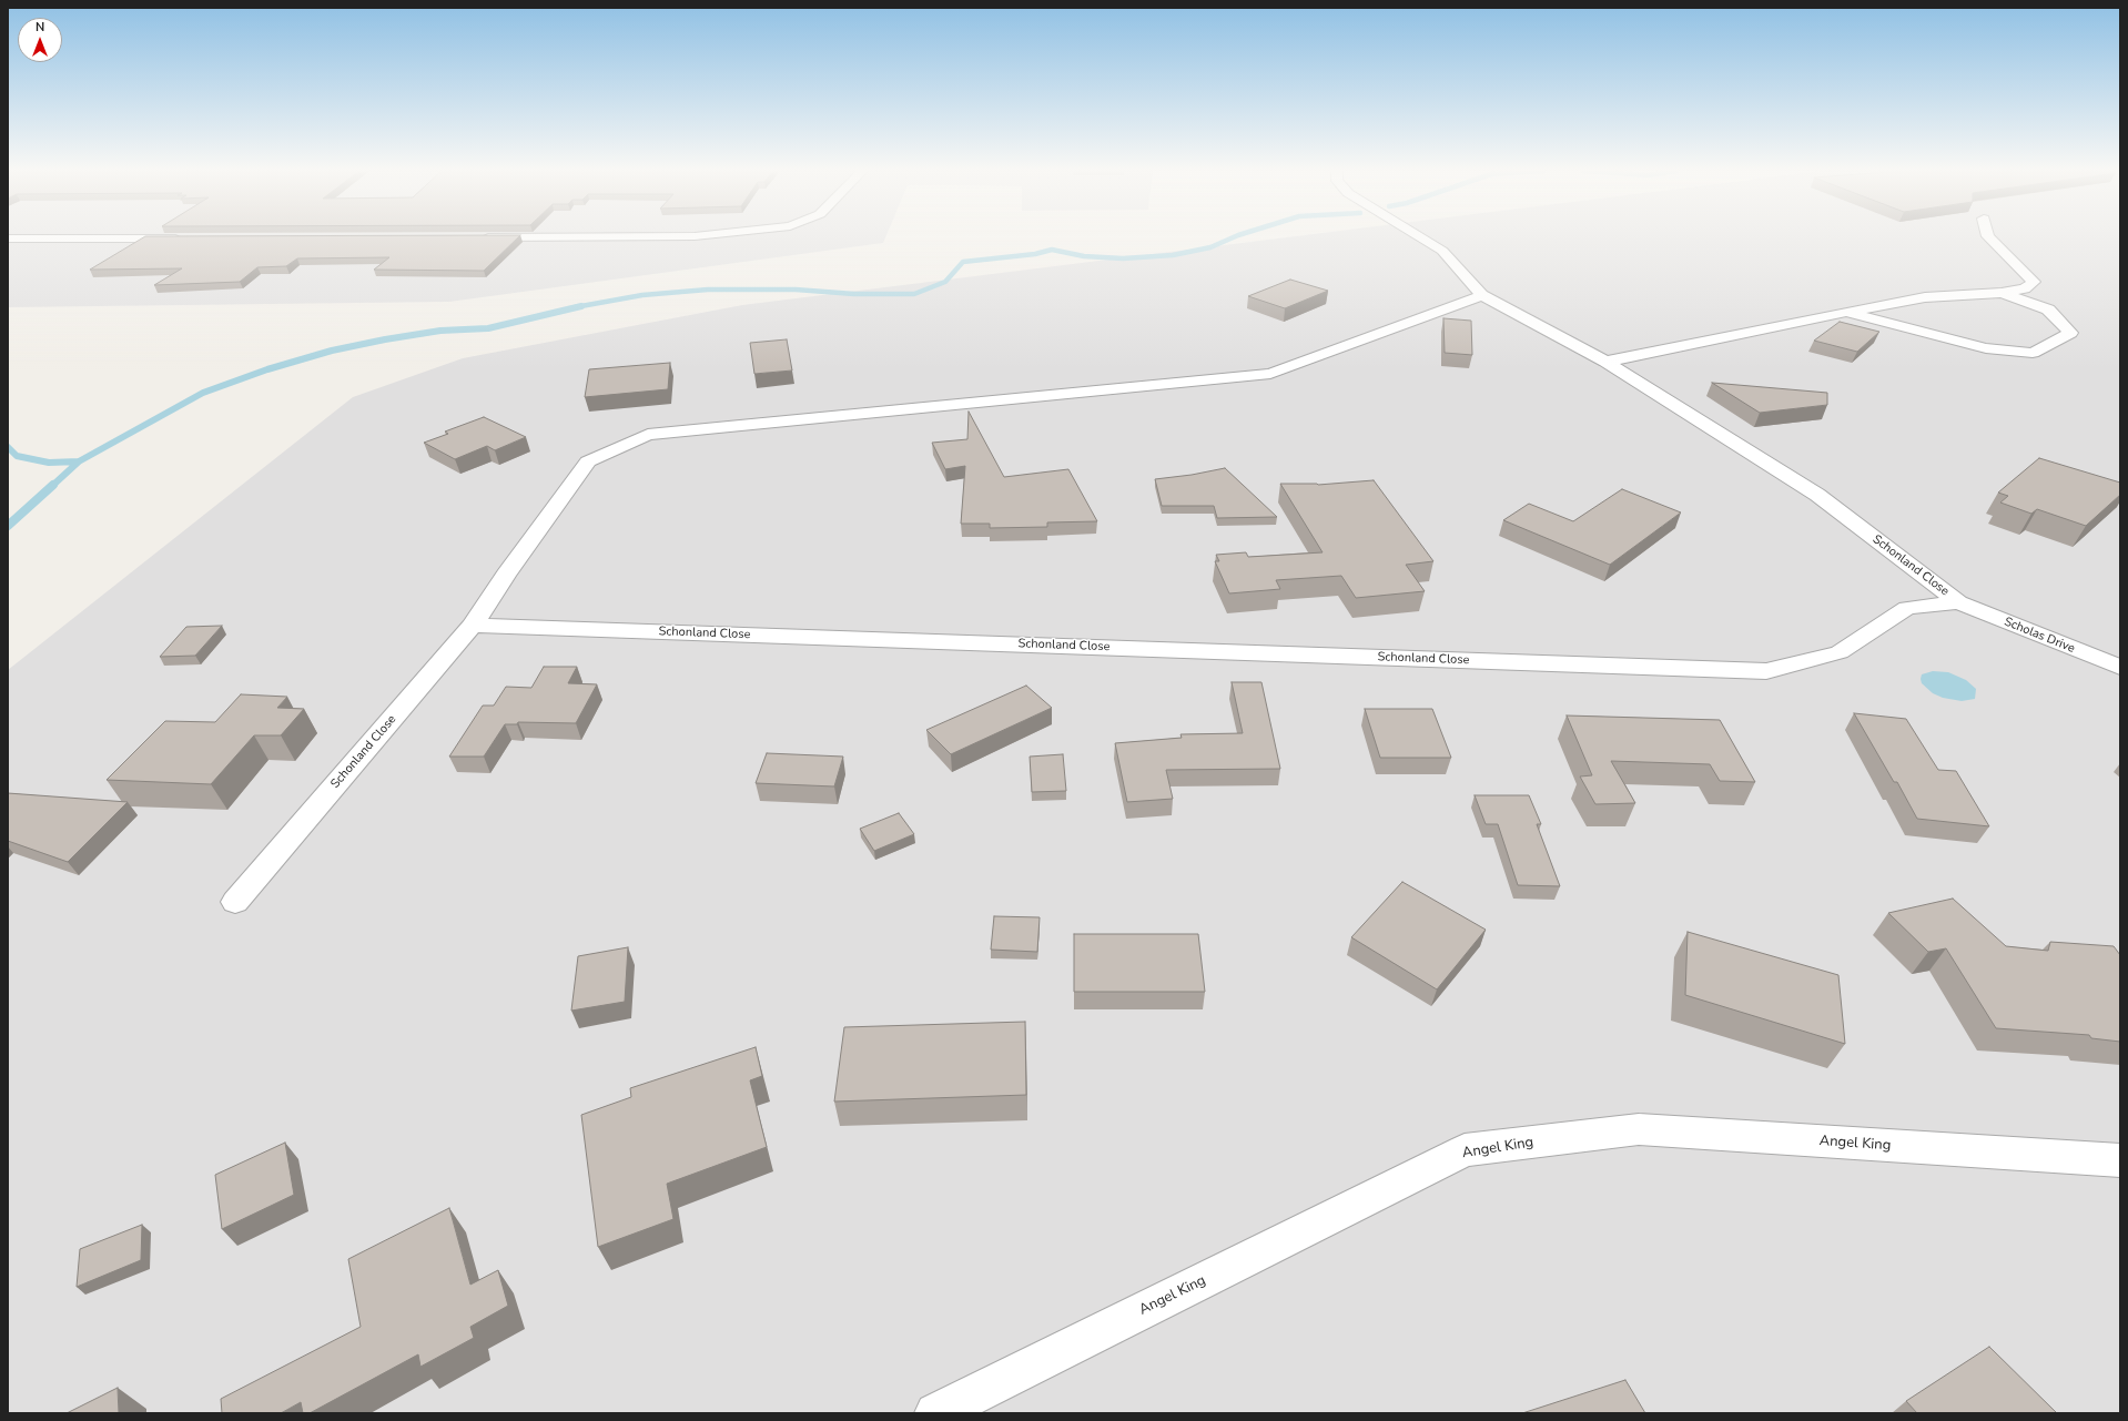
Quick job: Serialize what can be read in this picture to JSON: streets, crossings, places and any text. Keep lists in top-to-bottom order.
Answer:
{
  "streets": {
    "street": ["Schonland Close", "Scholas Drive", "Angel King"]
  },
  "crossings": [
    ["Schonland Close", "Scholas Drive"]
  ],
  "north": "top"
}
